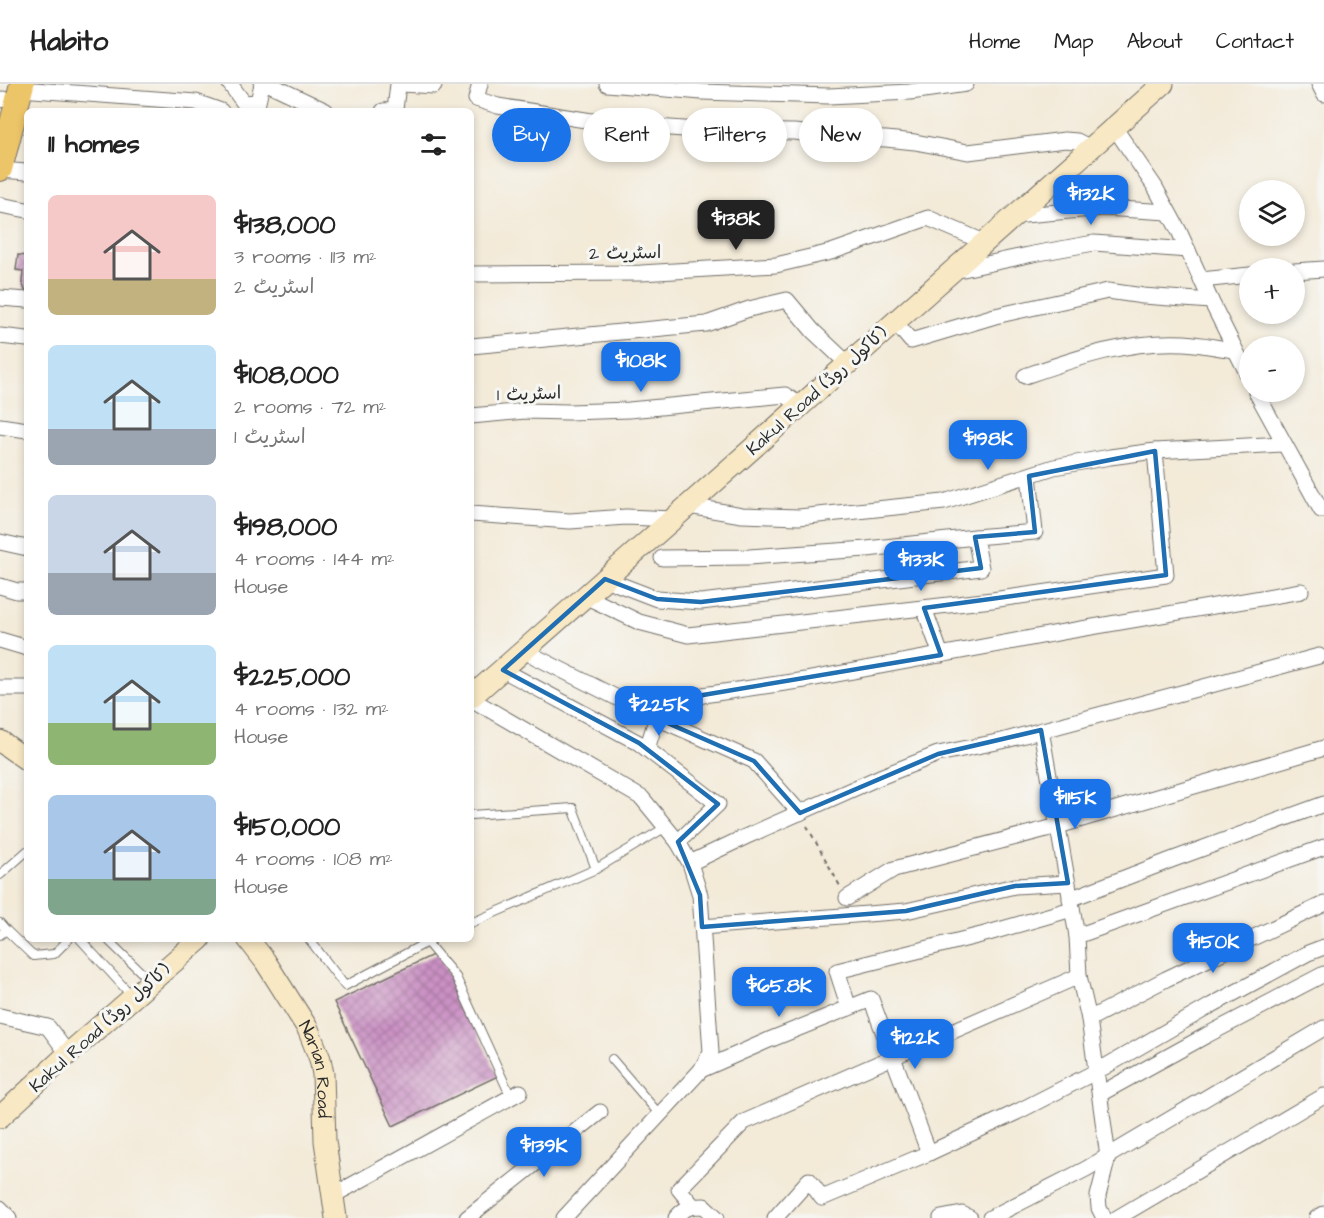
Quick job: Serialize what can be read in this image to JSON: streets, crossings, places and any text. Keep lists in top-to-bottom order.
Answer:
{
  "streets": {
    "main road": ["Kakul Road (کاکول روڈ)", "Narian Road"],
    "street": ["اسٹریٹ 2", "اسٹریٹ 1"]
  },
  "crossings": [
    ["اسٹریٹ 2", "Kakul Road (کاکول روڈ)"],
    ["Kakul Road (کاکول روڈ)", "اسٹریٹ 1"]
  ],
  "page": {
    "header": "Habito",
    "nav": [
      "Home",
      "Map",
      "About",
      "Contact"
    ],
    "chip": [
      "Buy",
      "Rent",
      "Filters",
      "New"
    ],
    "heading": "11 homes",
    "price": [
      "$132K",
      "$138K",
      "$108K",
      "$198K",
      "$133K",
      "$225K",
      "$115K",
      "$150K",
      "$65.8K",
      "$122K",
      "$139K"
    ],
    "map_buttons": ["+", "−"],
    "list": [
      {
        "name": "$138,000",
        "note": "3 rooms · 113 m² · اسٹریٹ 2"
      },
      {
        "name": "$108,000",
        "note": "2 rooms · 72 m² · اسٹریٹ 1"
      },
      {
        "name": "$198,000",
        "note": "4 rooms · 144 m² · House"
      },
      {
        "name": "$225,000",
        "note": "4 rooms · 132 m² · House"
      },
      {
        "name": "$150,000",
        "note": "4 rooms · 108 m² · House"
      }
    ]
  }
}
